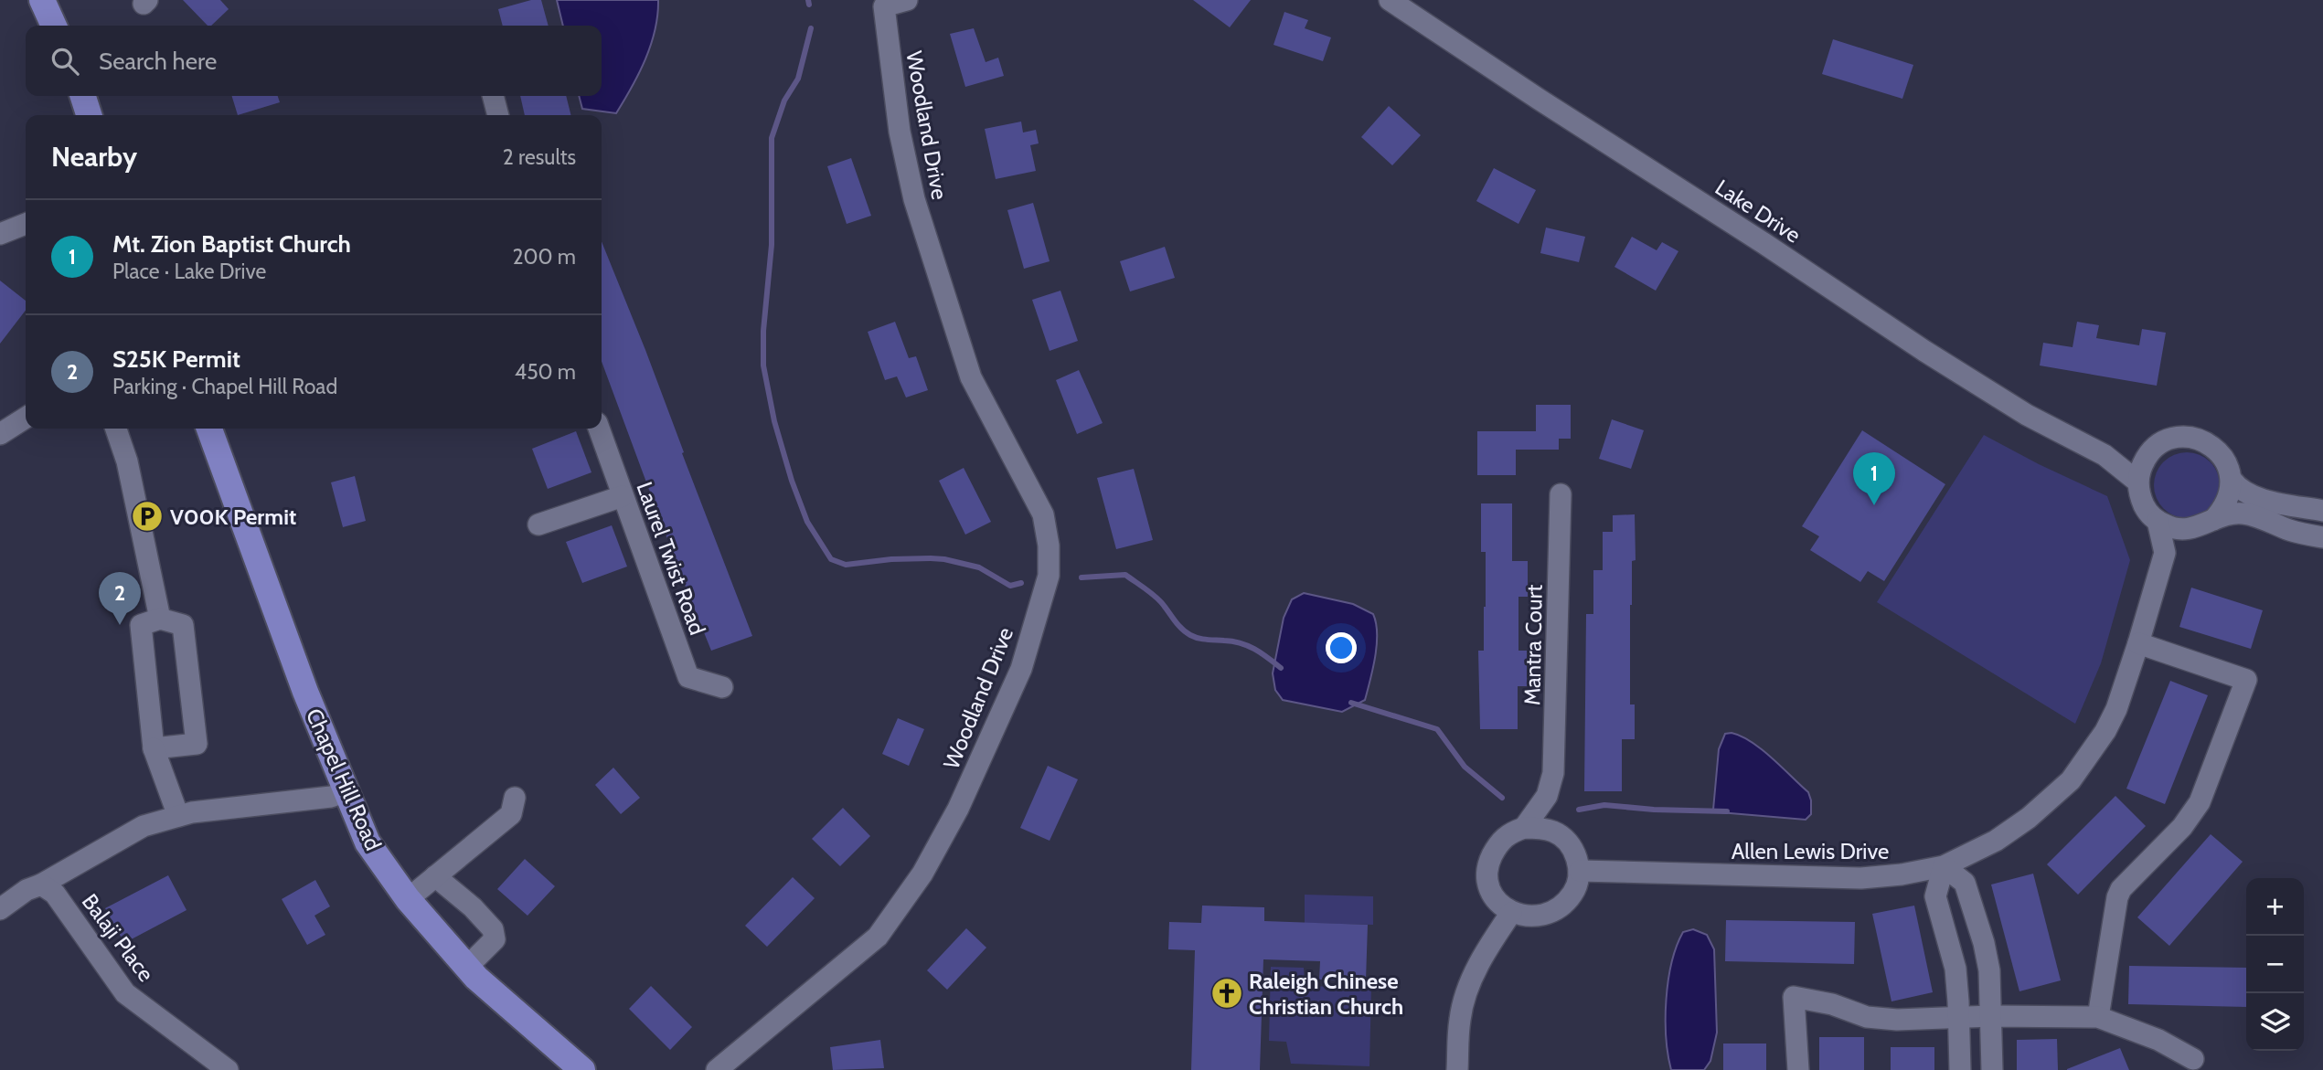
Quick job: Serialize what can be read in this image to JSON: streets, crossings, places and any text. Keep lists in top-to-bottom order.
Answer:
{
  "streets": {
    "main road": ["Chapel Hill Road"],
    "street": [
      "Woodland Drive",
      "Lake Drive",
      "Laurel Twist Road",
      "Mantra Court",
      "Allen Lewis Drive",
      "Balaji Place"
    ]
  },
  "crossings": [
    ["Lake Drive", "Allen Lewis Drive"],
    ["Mantra Court", "Allen Lewis Drive"]
  ],
  "places": {
    "parking": ["V00K Permit"],
    "church": ["Raleigh Chinese Christian Church"]
  },
  "page": {
    "search": "Search here",
    "heading": ["Nearby", "2 results"],
    "list": [
      {
        "mark": "1",
        "name": "Mt. Zion Baptist Church",
        "note": "Place · Lake Drive",
        "value": "200 m"
      },
      {
        "mark": "2",
        "name": "S25K Permit",
        "note": "Parking · Chapel Hill Road",
        "value": "450 m"
      }
    ],
    "pins": ["1", "2"],
    "map_buttons": ["+", "−"]
  }
}
